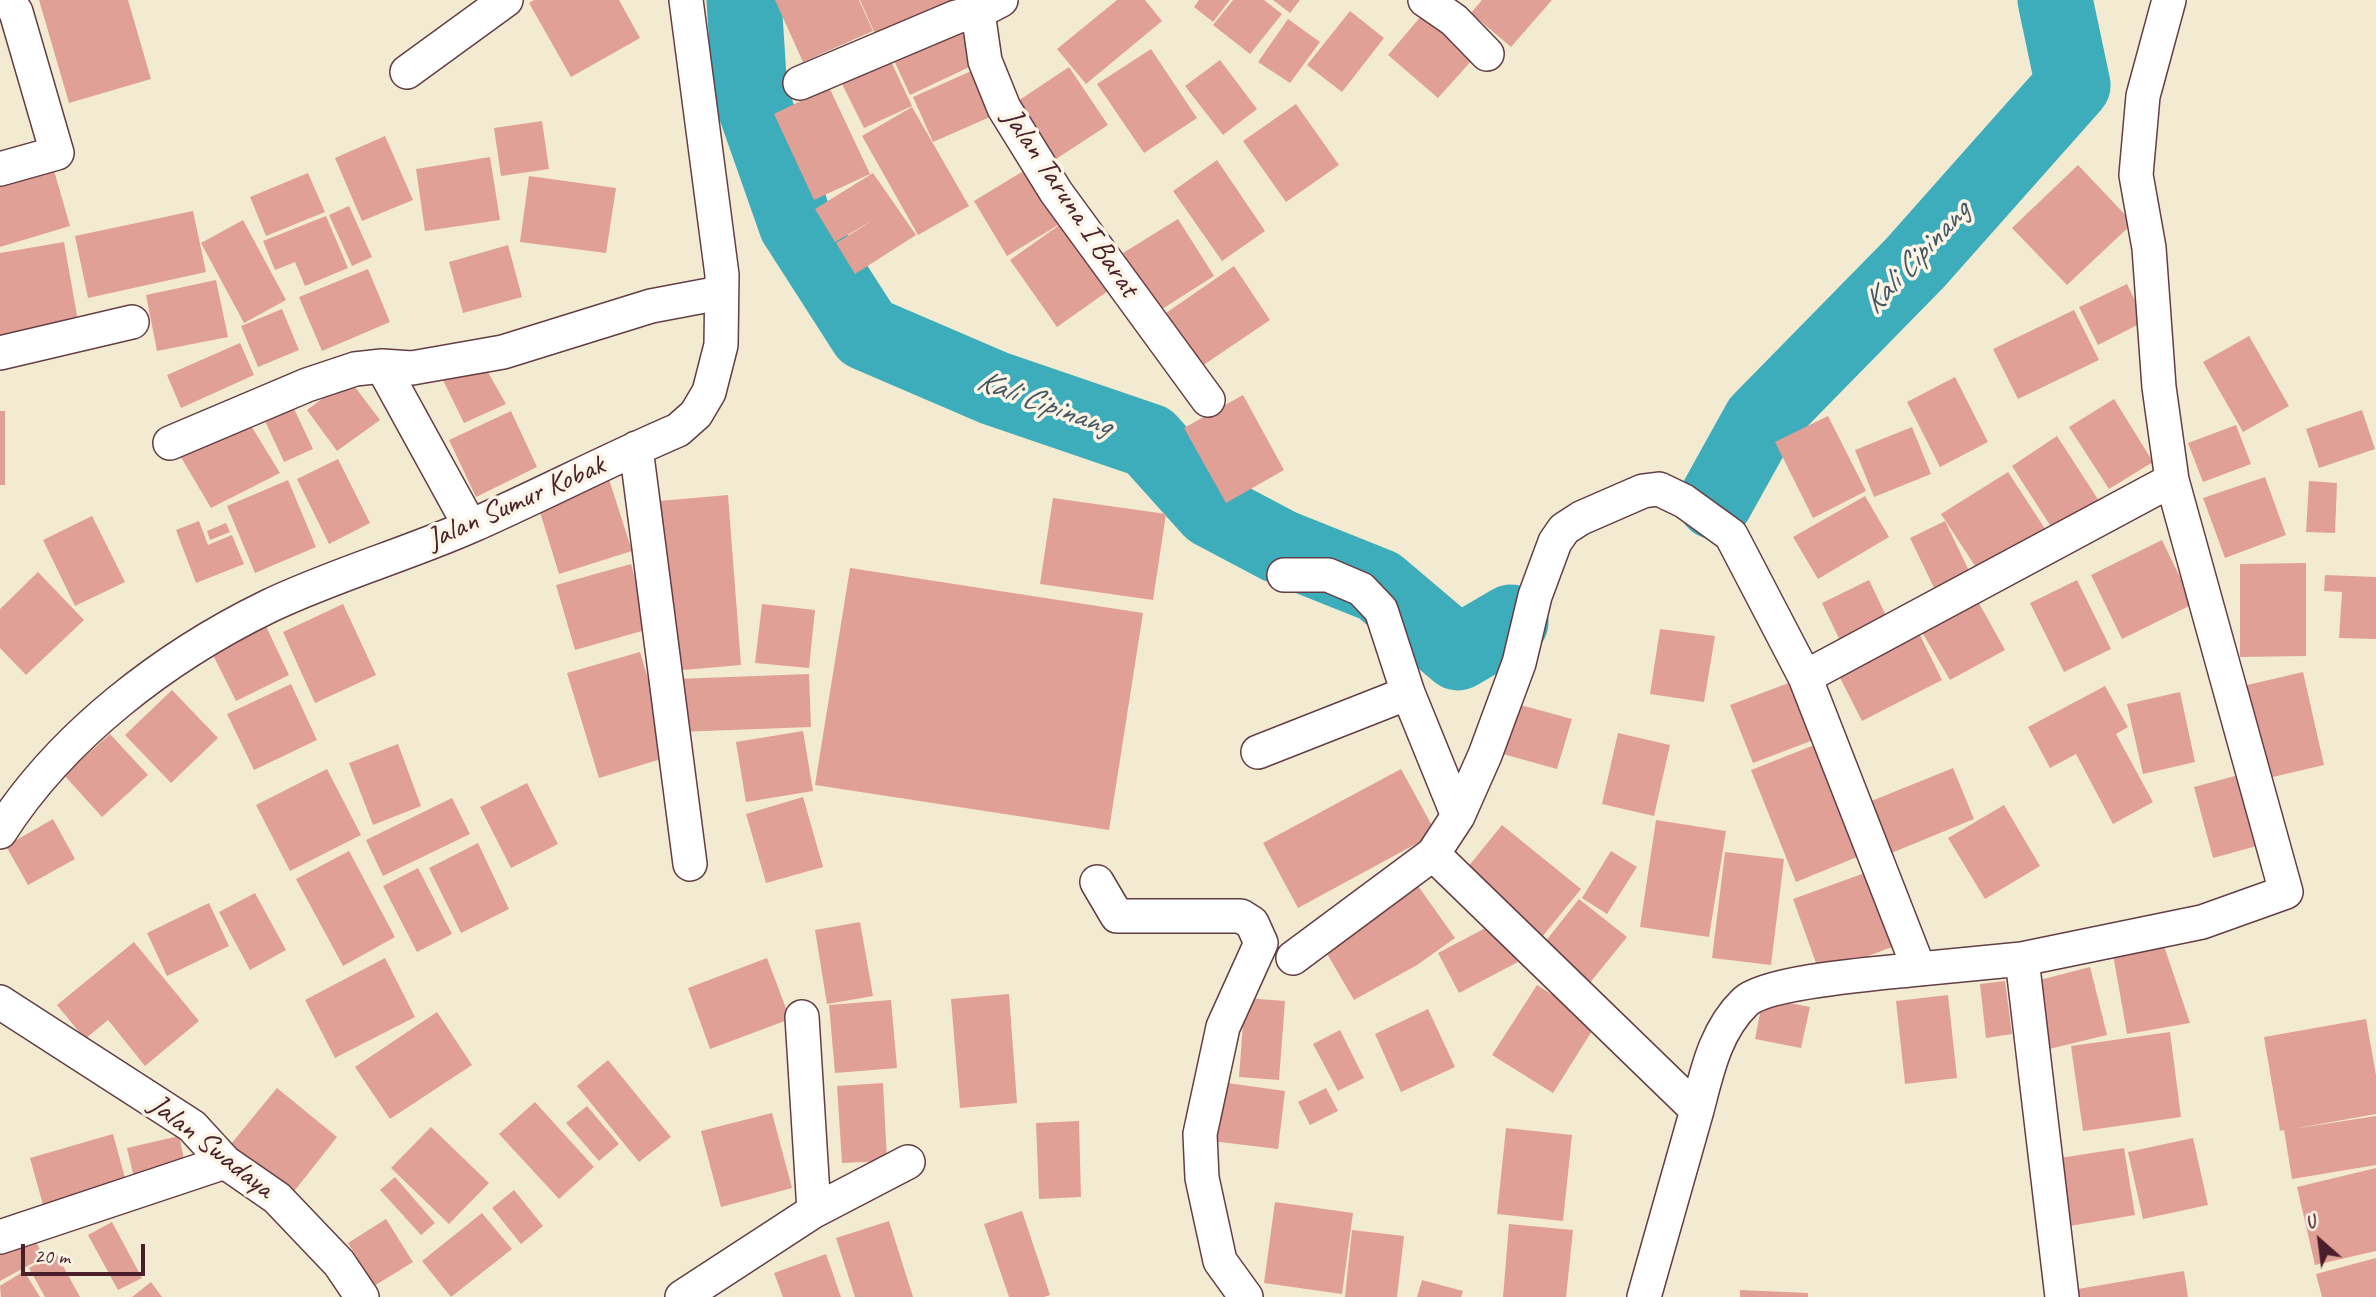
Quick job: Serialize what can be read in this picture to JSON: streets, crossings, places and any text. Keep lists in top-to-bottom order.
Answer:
{
  "streets": {
    "street": ["Jalan Taruna I Barat", "Jalan Sumur Kobak", "Jalan Swadaya"]
  },
  "water": ["Kali Cipinang"],
  "scale_bar": "20 m",
  "north": "top left"
}
